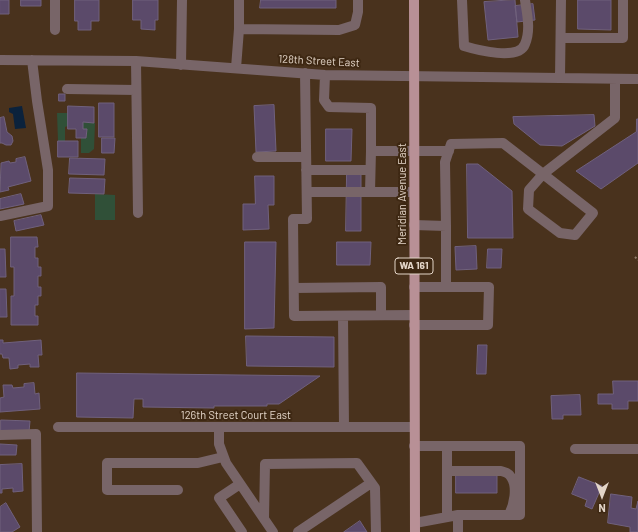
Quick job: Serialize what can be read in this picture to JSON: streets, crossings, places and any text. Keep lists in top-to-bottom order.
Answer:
{
  "streets": {
    "main road": ["Meridian Avenue East", "WA 161"],
    "street": ["128th Street East", "126th Street Court East"]
  },
  "crossings": [
    ["128th Street East", "Meridian Avenue East"],
    ["Meridian Avenue East", "126th Street Court East"]
  ],
  "north": "bottom"
}
